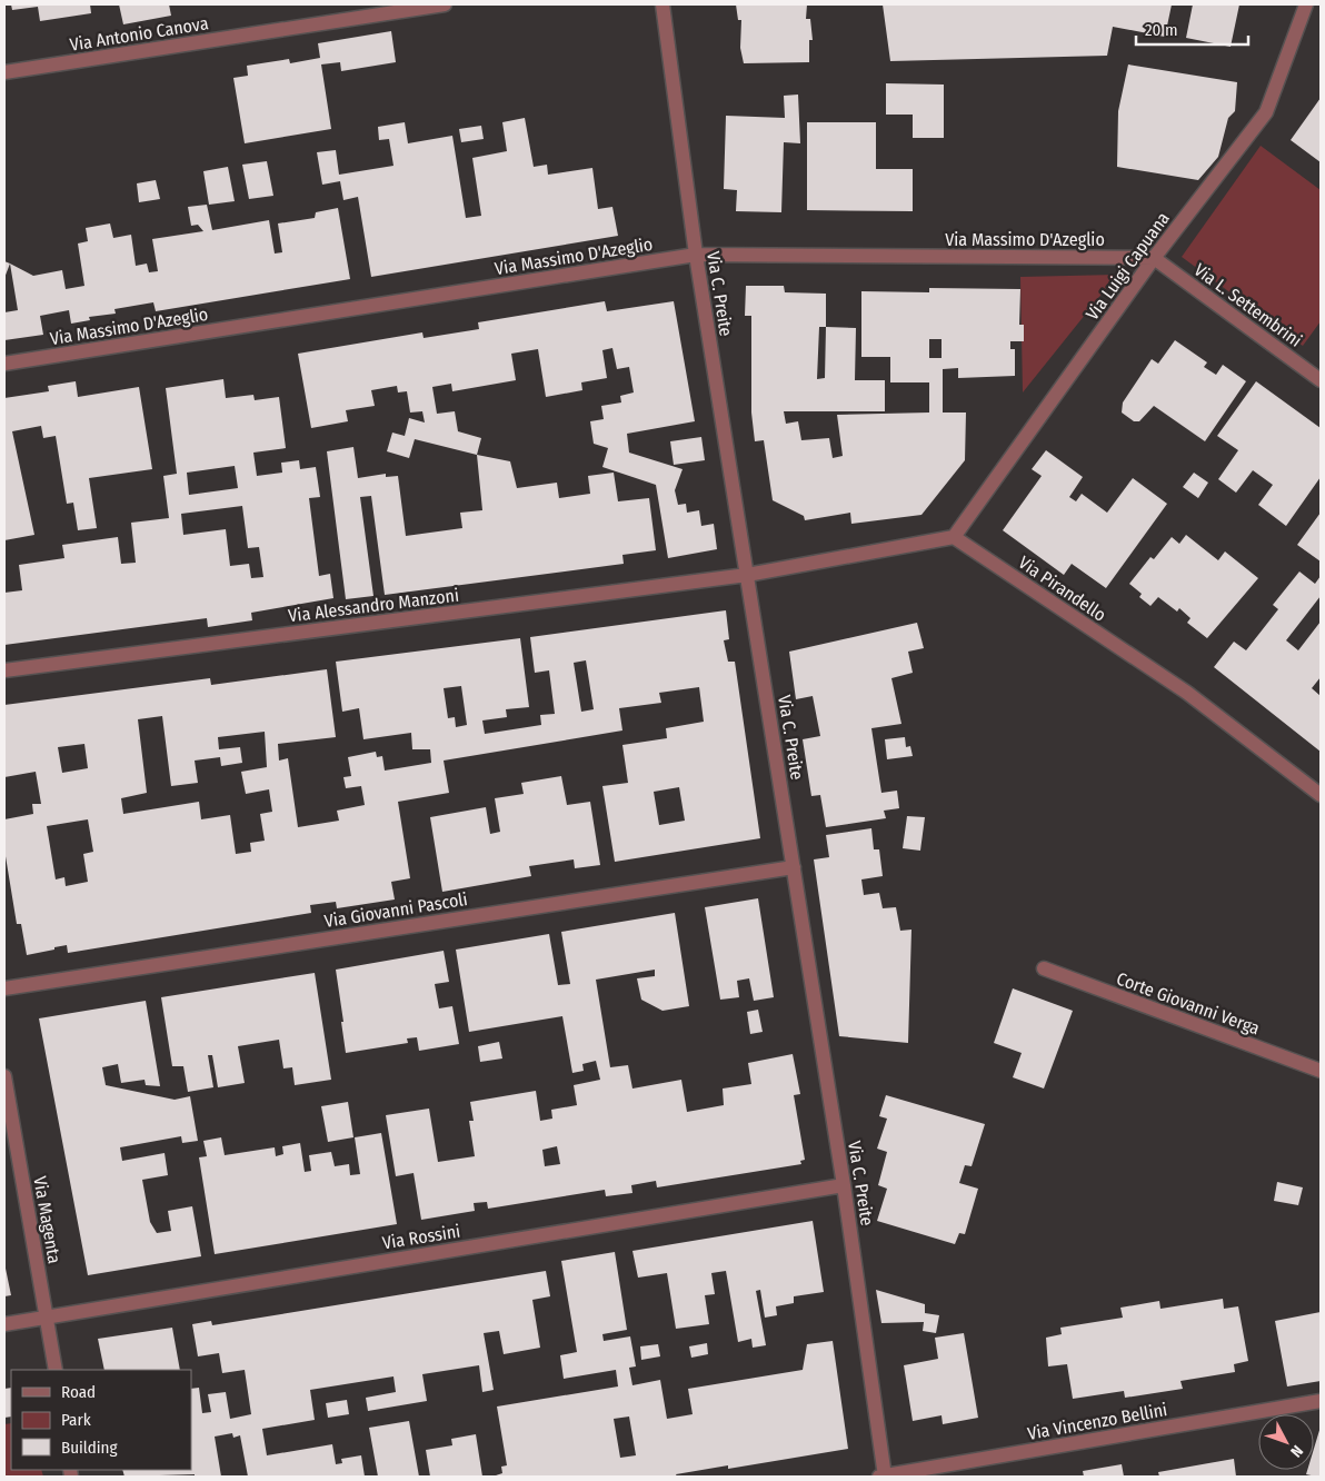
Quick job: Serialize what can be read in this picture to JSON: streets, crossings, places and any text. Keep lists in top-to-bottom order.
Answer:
{
  "streets": {
    "street": [
      "Via Antonio Canova",
      "Via Massimo D'Azeglio",
      "Via Luigi Capuana",
      "Via C. Preite",
      "Via L. Settembrini",
      "Via Pirandello",
      "Via Alessandro Manzoni",
      "Via Giovanni Pascoli",
      "Corte Giovanni Verga",
      "Via Magenta",
      "Via Rossini",
      "Via Vincenzo Bellini"
    ]
  },
  "crossings": [
    ["Via Massimo D'Azeglio", "Via Luigi Capuana"],
    ["Via Massimo D'Azeglio", "Via C. Preite"],
    ["Via Massimo D'Azeglio", "Via L. Settembrini"],
    ["Via Luigi Capuana", "Via L. Settembrini"],
    ["Via Luigi Capuana", "Via Pirandello"],
    ["Via C. Preite", "Via Alessandro Manzoni"],
    ["Via C. Preite", "Via Giovanni Pascoli"],
    ["Via C. Preite", "Via Rossini"],
    ["Via C. Preite", "Via Vincenzo Bellini"],
    ["Via Magenta", "Via Rossini"]
  ],
  "legend": ["Road", "Park", "Building"],
  "scale_bar": "20 m",
  "north": "bottom right"
}
